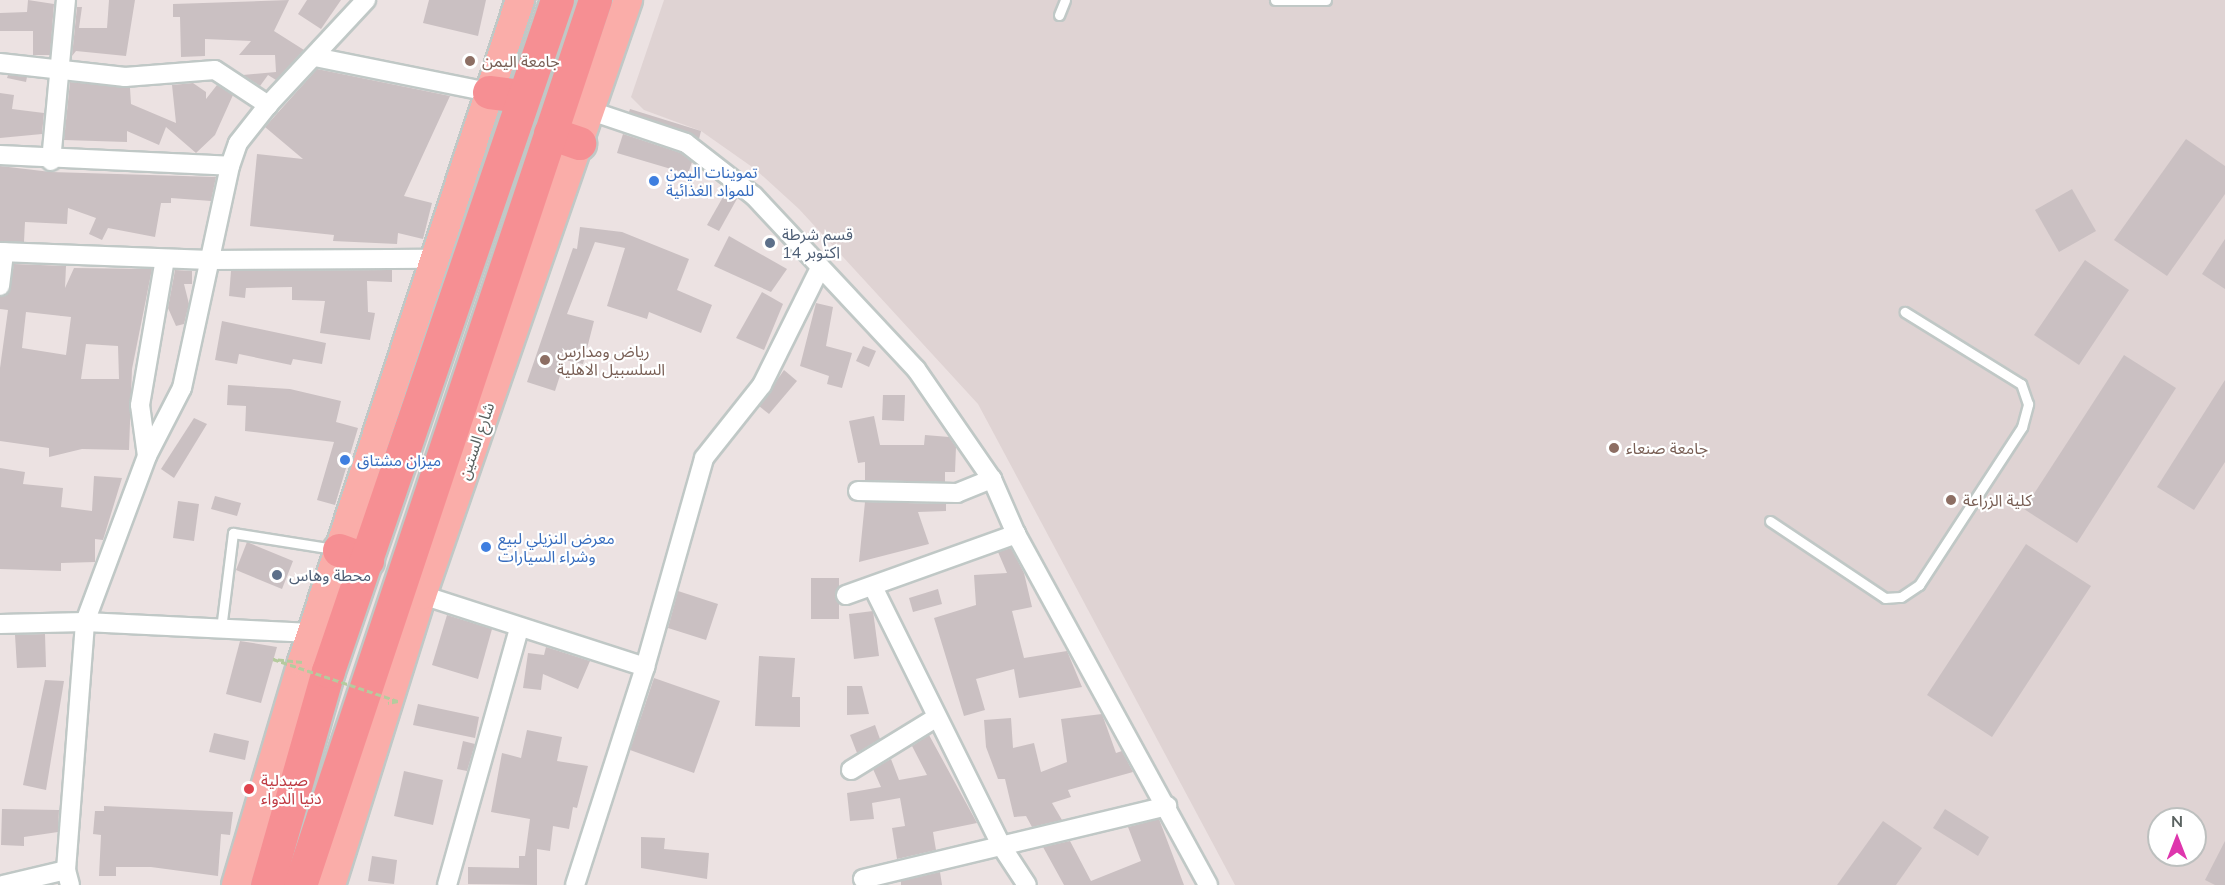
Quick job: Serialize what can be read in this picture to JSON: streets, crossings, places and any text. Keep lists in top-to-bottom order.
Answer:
{
  "streets": {
    "highway": ["شارع الستين"]
  },
  "places": [
    "جامعة اليمن",
    "تموينات اليمن للمواد الغذائية",
    "قسم شرطة 14 اكتوبر",
    "رياض ومدارس السلسبيل الاهلية",
    "جامعة صنعاء",
    "ميزان مشتاق",
    "كلية الزراعة",
    "معرض النزيلي لبيع وشراء السيارات",
    "محطة وهاس",
    "صيدلية دنيا الدواء"
  ],
  "north": "top"
}
